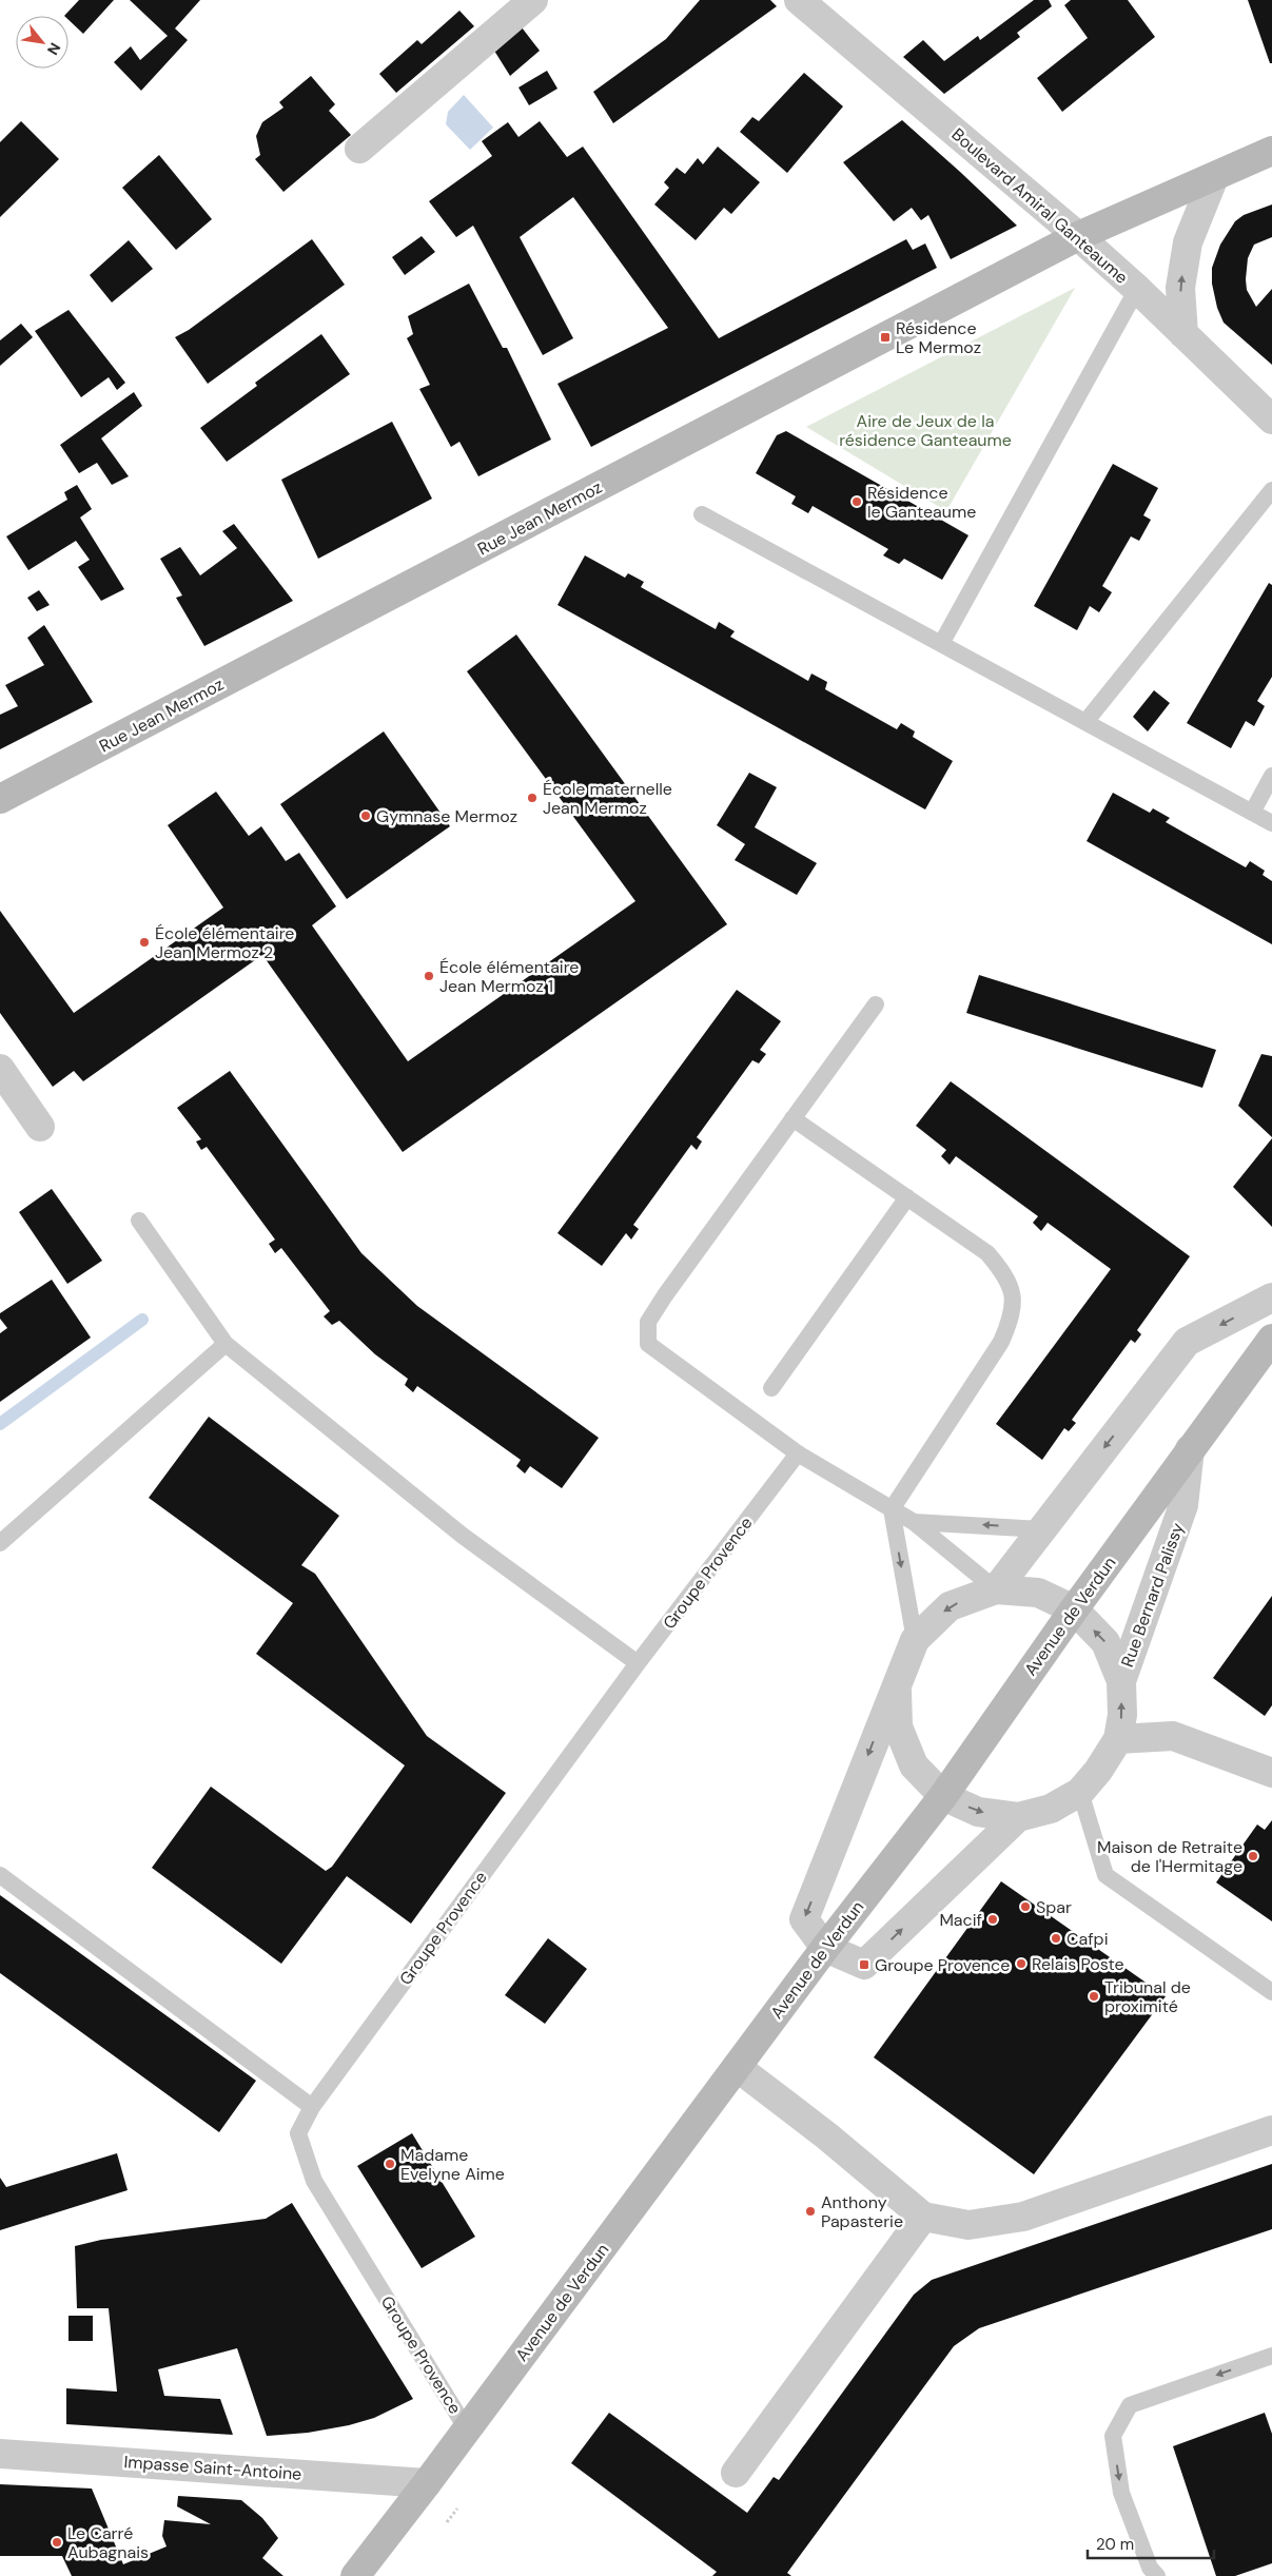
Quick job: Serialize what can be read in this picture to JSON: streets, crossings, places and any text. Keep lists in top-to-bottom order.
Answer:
{
  "streets": {
    "main road": ["Rue Jean Mermoz", "Avenue de Verdun"],
    "street": ["Boulevard Amiral Ganteaume", "Rue Bernard Palissy", "Impasse Saint-Antoine"],
    "lane": ["Groupe Provence"]
  },
  "crossings": [
    ["Boulevard Amiral Ganteaume", "Rue Jean Mermoz"],
    ["Groupe Provence", "Avenue de Verdun"],
    ["Rue Bernard Palissy", "Avenue de Verdun"],
    ["Avenue de Verdun", "Impasse Saint-Antoine"]
  ],
  "one_way": ["Rue Bernard Palissy"],
  "parks": ["Aire de Jeux de la résidence Ganteaume"],
  "places": {
    "transit": ["Résidence Le Mermoz", "Groupe Provence"],
    "other": [
      "Résidence le Ganteaume",
      "École maternelle Jean Mermoz",
      "Gymnase Mermoz",
      "École élémentaire Jean Mermoz 2",
      "École élémentaire Jean Mermoz 1",
      "Maison de Retraite de l'Hermitage",
      "Spar",
      "Macif",
      "Cafpi",
      "Relais Poste",
      "Tribunal de proximité",
      "Madame Evelyne Aime",
      "Anthony Papasterie",
      "Le Carré Aubagnais"
    ]
  },
  "scale_bar": "20 m",
  "north": "bottom right"
}
